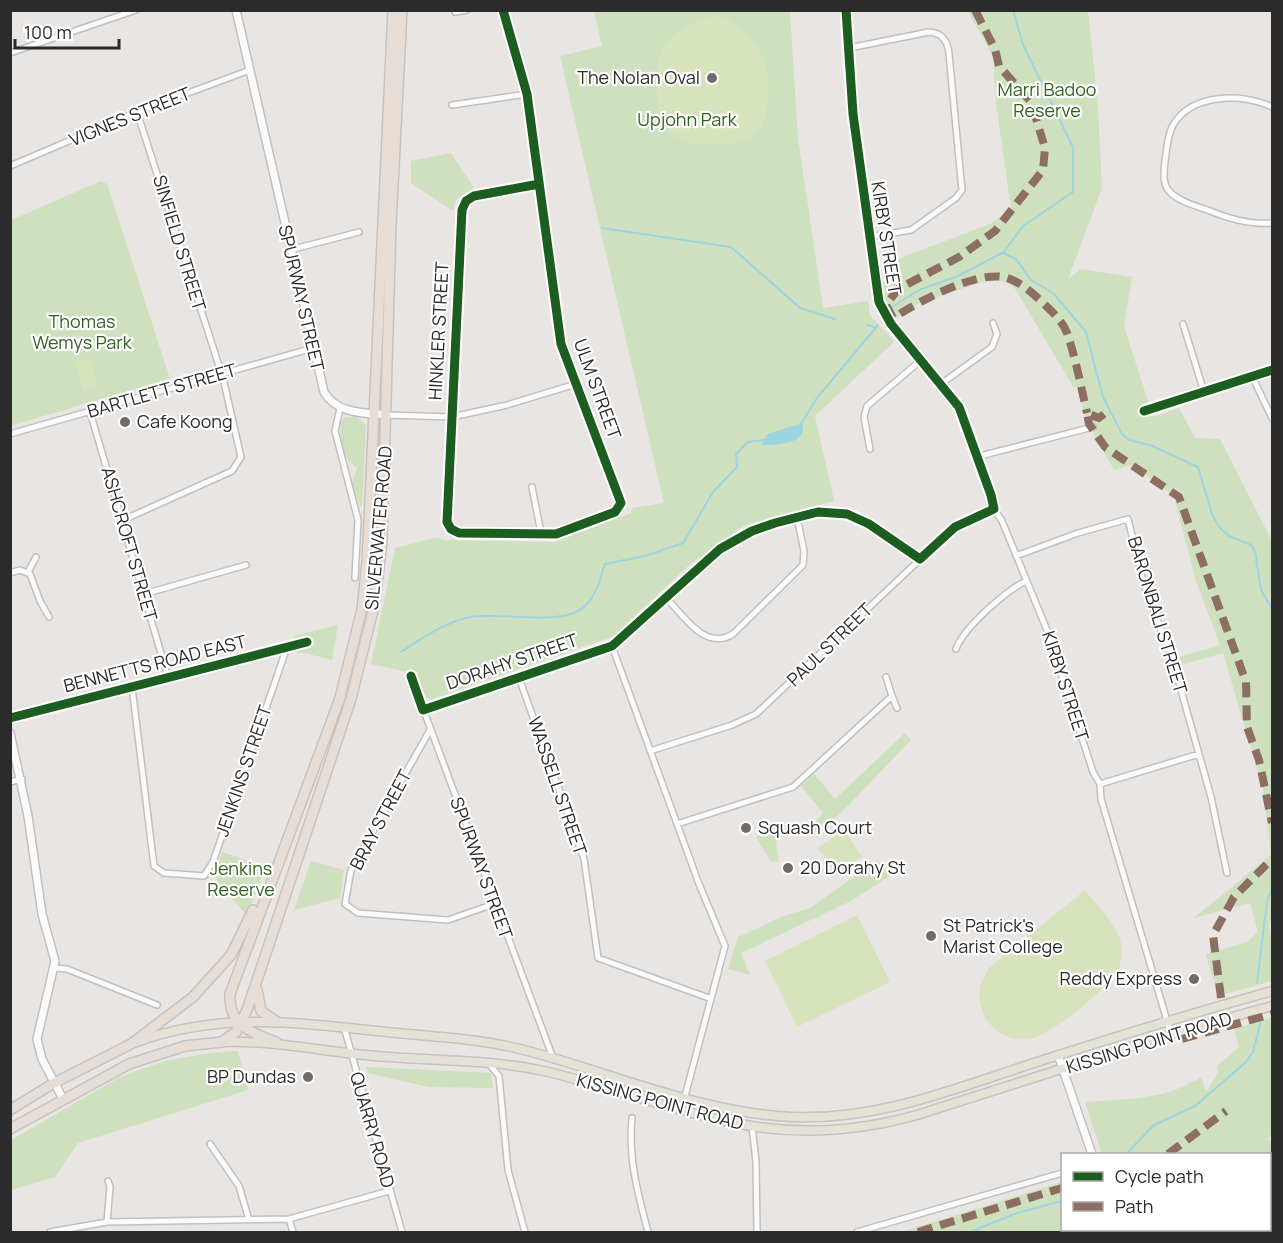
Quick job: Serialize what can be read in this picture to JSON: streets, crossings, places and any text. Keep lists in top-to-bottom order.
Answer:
{
  "streets": {
    "highway": ["SILVERWATER ROAD", "KISSING POINT ROAD"],
    "street": [
      "VIGNES STREET",
      "KIRBY STREET",
      "SINFIELD STREET",
      "SPURWAY STREET",
      "HINKLER STREET",
      "ULM STREET",
      "BARTLETT STREET",
      "ASHCROFT STREET",
      "BARONBALI STREET",
      "PAUL STREET",
      "DORAHY STREET",
      "BENNETTS ROAD EAST",
      "JENKINS STREET",
      "WASSELL STREET",
      "BRAY STREET",
      "QUARRY ROAD"
    ]
  },
  "crossings": [
    ["VIGNES STREET", "SINFIELD STREET"],
    ["VIGNES STREET", "SPURWAY STREET"],
    ["KIRBY STREET", "BARONBALI STREET"],
    ["KIRBY STREET", "PAUL STREET"],
    ["KIRBY STREET", "KISSING POINT ROAD"],
    ["SINFIELD STREET", "BARTLETT STREET"],
    ["SINFIELD STREET", "ASHCROFT STREET"],
    ["SPURWAY STREET", "BARTLETT STREET"],
    ["SPURWAY STREET", "DORAHY STREET"],
    ["SPURWAY STREET", "BRAY STREET"],
    ["SPURWAY STREET", "KISSING POINT ROAD"],
    ["HINKLER STREET", "ULM STREET"],
    ["BARTLETT STREET", "ASHCROFT STREET"],
    ["SILVERWATER ROAD", "KISSING POINT ROAD"],
    ["ASHCROFT STREET", "BENNETTS ROAD EAST"],
    ["DORAHY STREET", "WASSELL STREET"],
    ["BENNETTS ROAD EAST", "JENKINS STREET"],
    ["KISSING POINT ROAD", "QUARRY ROAD"]
  ],
  "parks": [
    "Marri Badoo Reserve",
    "Upjohn Park",
    "Thomas Wemys Park",
    "Jenkins Reserve"
  ],
  "places": [
    "The Nolan Oval",
    "Cafe Koong",
    "Squash Court",
    "20 Dorahy St",
    "St Patrick's Marist College",
    "Reddy Express",
    "BP Dundas"
  ],
  "legend": ["Cycle path", "Path"],
  "scale_bar": "100 m"
}
